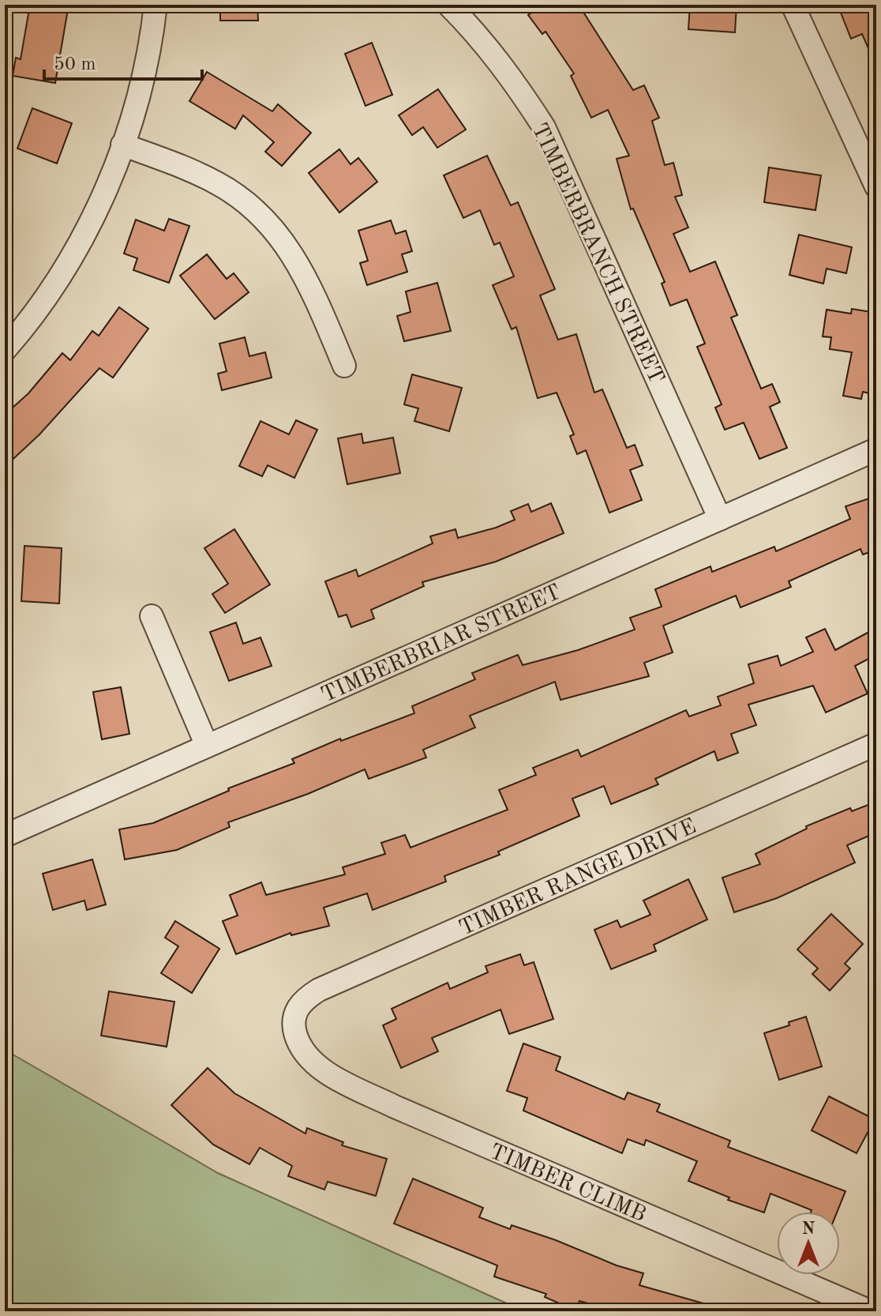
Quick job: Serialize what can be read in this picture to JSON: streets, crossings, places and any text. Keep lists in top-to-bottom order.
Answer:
{
  "streets": {
    "street": [
      "TIMBERBRANCH STREET",
      "TIMBERBRIAR STREET",
      "TIMBER RANGE DRIVE",
      "TIMBER CLIMB"
    ]
  },
  "crossings": [
    ["TIMBERBRANCH STREET", "TIMBERBRIAR STREET"],
    ["TIMBER RANGE DRIVE", "TIMBER CLIMB"]
  ],
  "scale_bar": "50 m",
  "north": "top"
}
